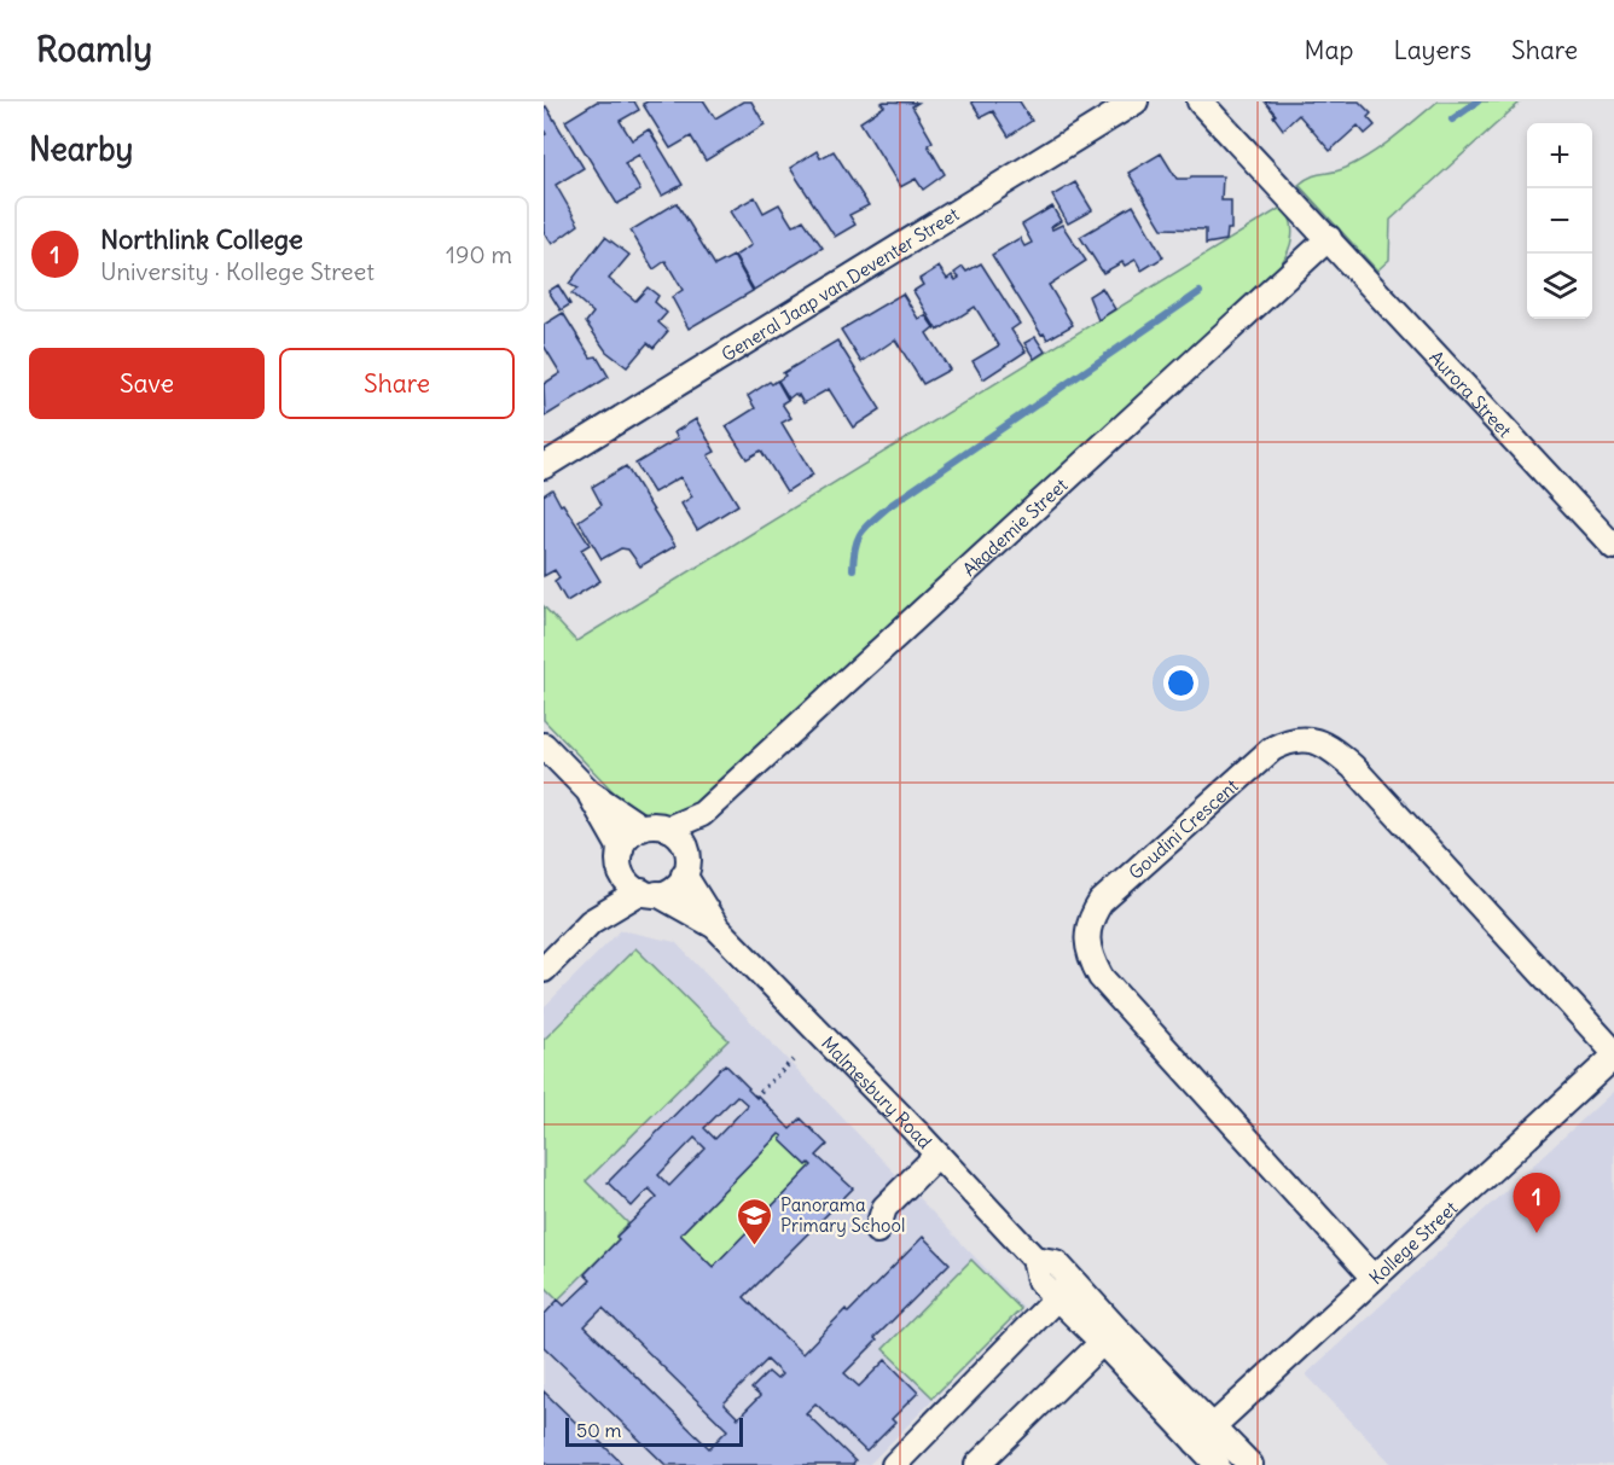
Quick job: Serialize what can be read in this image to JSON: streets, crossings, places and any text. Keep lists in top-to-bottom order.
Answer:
{
  "streets": {
    "street": [
      "General Jaap van Deventer Street",
      "Aurora Street",
      "Akademie Street",
      "Goudini Crescent",
      "Malmesbury Road",
      "Kollege Street"
    ]
  },
  "crossings": [
    ["Aurora Street", "Akademie Street"],
    ["Akademie Street", "Malmesbury Road"],
    ["Goudini Crescent", "Kollege Street"],
    ["Malmesbury Road", "Kollege Street"]
  ],
  "places": {
    "school or university": ["Panorama Primary School"]
  },
  "scale_bar": "50 m",
  "page": {
    "header": "Roamly",
    "nav": ["Map", "Layers", "Share"],
    "heading": "Nearby",
    "map_buttons": ["+", "−"],
    "list": [
      {
        "mark": "1",
        "name": "Northlink College",
        "note": "University · Kollege Street",
        "value": "190 m"
      }
    ],
    "buttons": ["Save", "Share"],
    "pins": "1",
    "scale": "50 m"
  }
}
